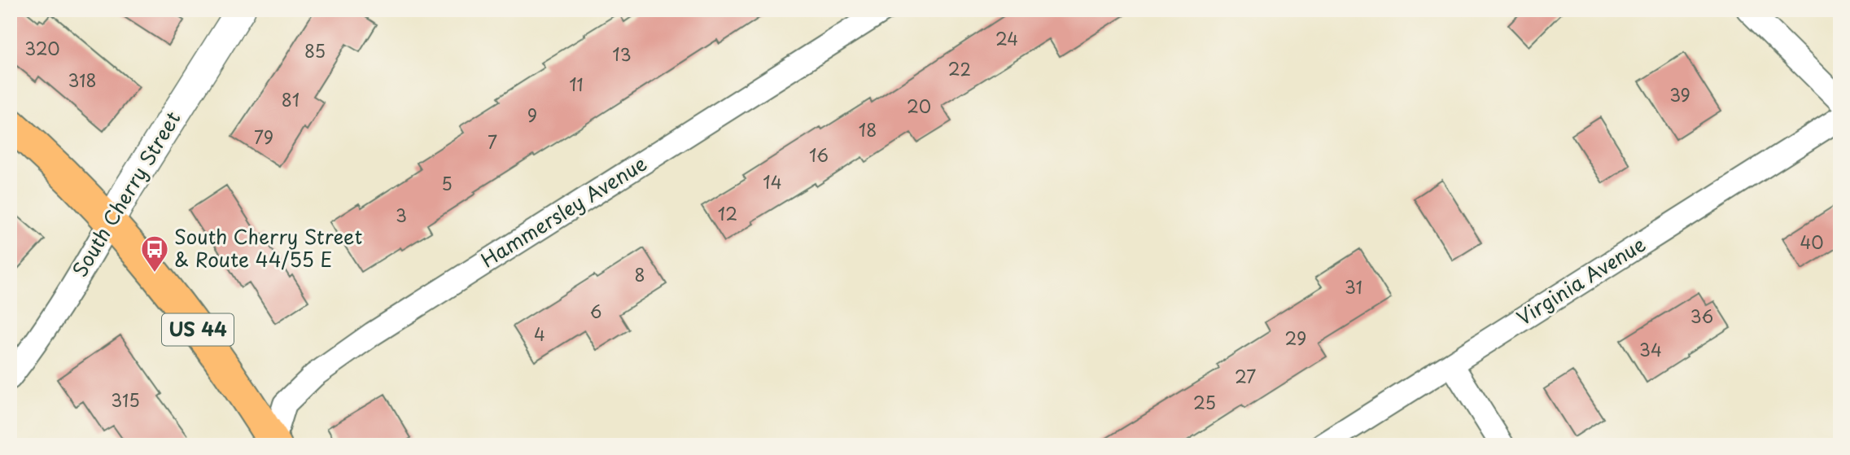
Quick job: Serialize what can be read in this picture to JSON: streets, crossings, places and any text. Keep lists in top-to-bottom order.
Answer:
{
  "streets": {
    "highway": ["US 44"],
    "street": ["South Cherry Street", "Hammersley Avenue", "Virginia Avenue"]
  },
  "crossings": [
    ["South Cherry Street", "US 44"],
    ["Hammersley Avenue", "US 44"]
  ],
  "places": {
    "bus stop": ["South Cherry Street & Route 44/55 E"]
  },
  "house_numbers": [
    "24",
    "320",
    "85",
    "13",
    "22",
    "318",
    "11",
    "39",
    "81",
    "20",
    "9",
    "18",
    "79",
    "7",
    "16",
    "14",
    "5",
    "12",
    "3",
    "40",
    "8",
    "31",
    "6",
    "36",
    "4",
    "29",
    "34",
    "27",
    "315",
    "25"
  ]
}
